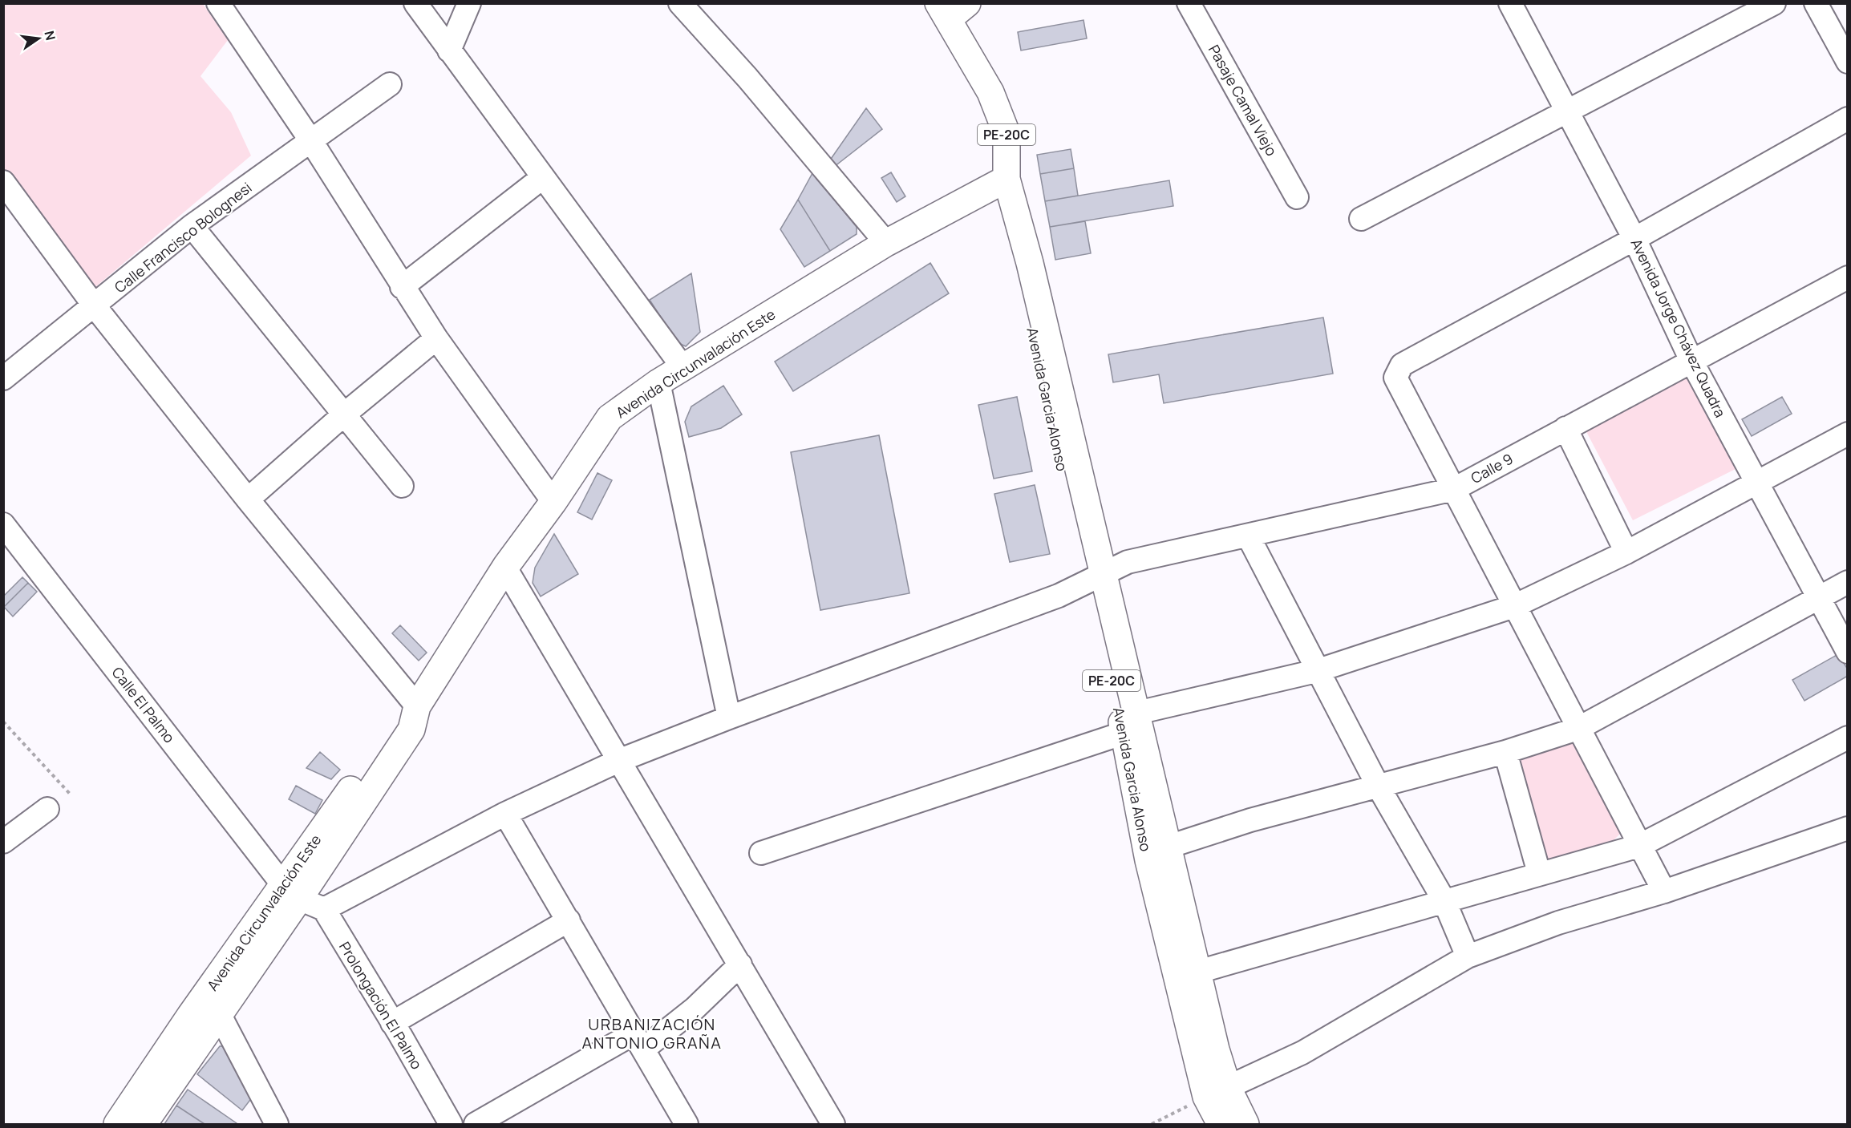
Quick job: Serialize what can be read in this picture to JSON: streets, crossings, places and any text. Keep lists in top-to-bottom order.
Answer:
{
  "streets": {
    "main road": ["PE-20C", "Avenida Circunvalación Este", "Avenida Garcia Alonso"],
    "street": [
      "Pasaje Camal Viejo",
      "Calle Francisco Bolognesi",
      "Avenida Jorge Chávez Quadra",
      "Calle 9",
      "Calle El Palmo",
      "Prolongación El Palmo"
    ]
  },
  "crossings": [
    ["PE-20C", "Avenida Garcia Alonso"],
    ["Avenida Jorge Chávez Quadra", "Calle 9"],
    ["Avenida Circunvalación Este", "Avenida Garcia Alonso"],
    ["Avenida Circunvalación Este", "Calle El Palmo"],
    ["Avenida Garcia Alonso", "Calle 9"],
    ["Calle 9", "Prolongación El Palmo"]
  ],
  "districts": ["URBANIZACIÓN ANTONIO GRAÑA"],
  "north": "right"
}
